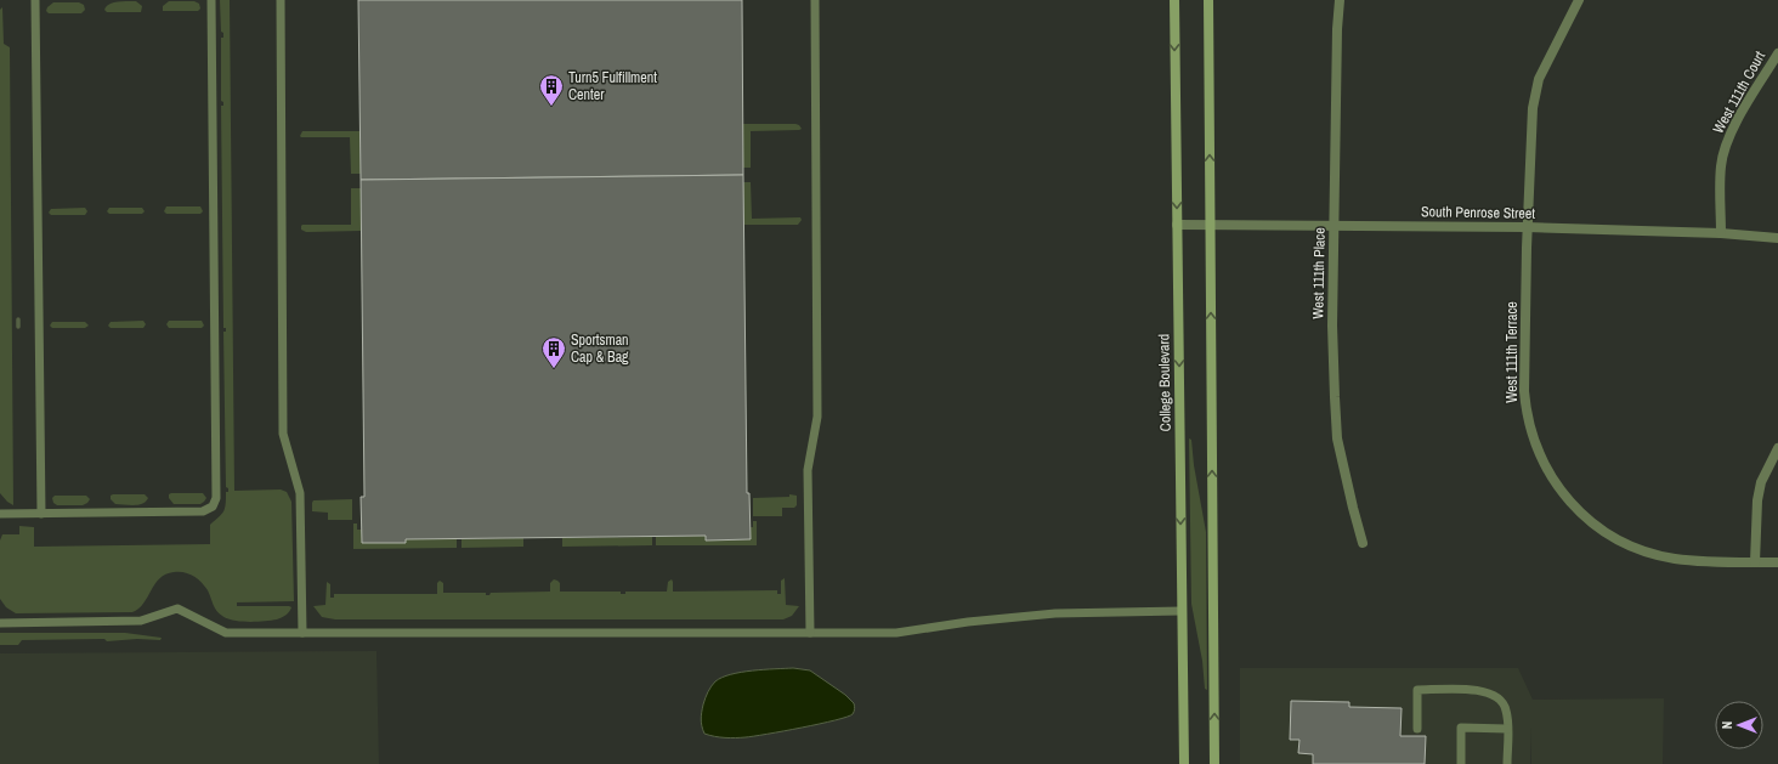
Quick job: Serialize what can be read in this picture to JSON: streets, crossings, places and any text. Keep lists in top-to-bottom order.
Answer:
{
  "streets": {
    "main road": ["College Boulevard"],
    "street": [
      "West 111th Court",
      "South Penrose Street",
      "West 111th Place",
      "West 111th Terrace"
    ]
  },
  "crossings": [
    ["West 111th Court", "South Penrose Street"],
    ["South Penrose Street", "West 111th Place"],
    ["South Penrose Street", "West 111th Terrace"],
    ["South Penrose Street", "College Boulevard"]
  ],
  "places": {
    "building": ["Turn5 Fulfillment Center", "Sportsman Cap & Bag"]
  },
  "north": "left"
}
